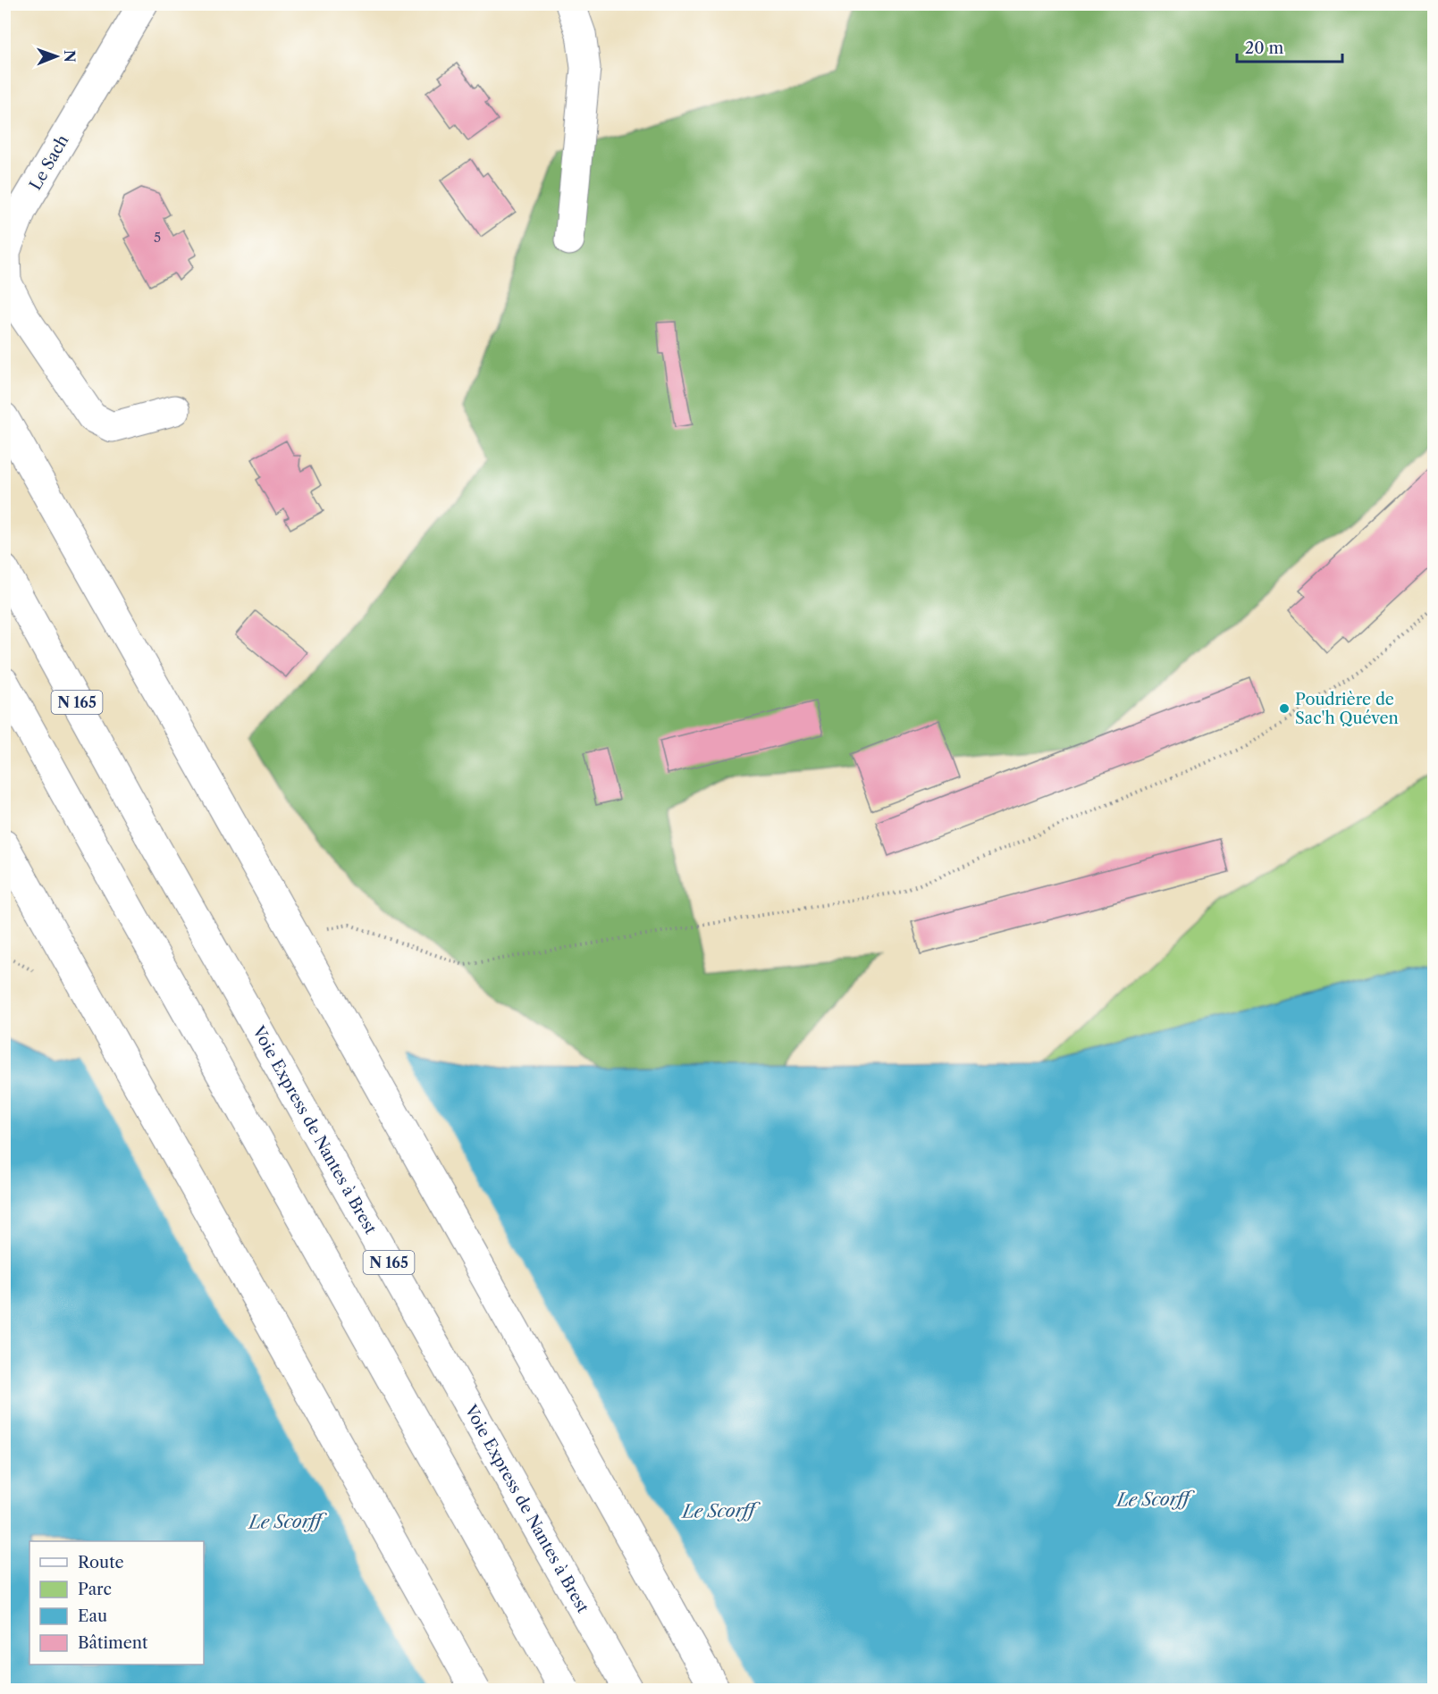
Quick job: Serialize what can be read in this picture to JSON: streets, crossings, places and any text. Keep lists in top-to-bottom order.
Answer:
{
  "streets": {
    "main road": ["Le Sach", "N 165", "Voie Express de Nantes à Brest"]
  },
  "water": ["Le Scorff"],
  "places": ["Poudrière de Sac'h Quéven"],
  "house_numbers": ["5"],
  "legend": [
    "Route",
    "Parc",
    "Eau",
    "Bâtiment"
  ],
  "scale_bar": "20 m",
  "north": "right"
}
